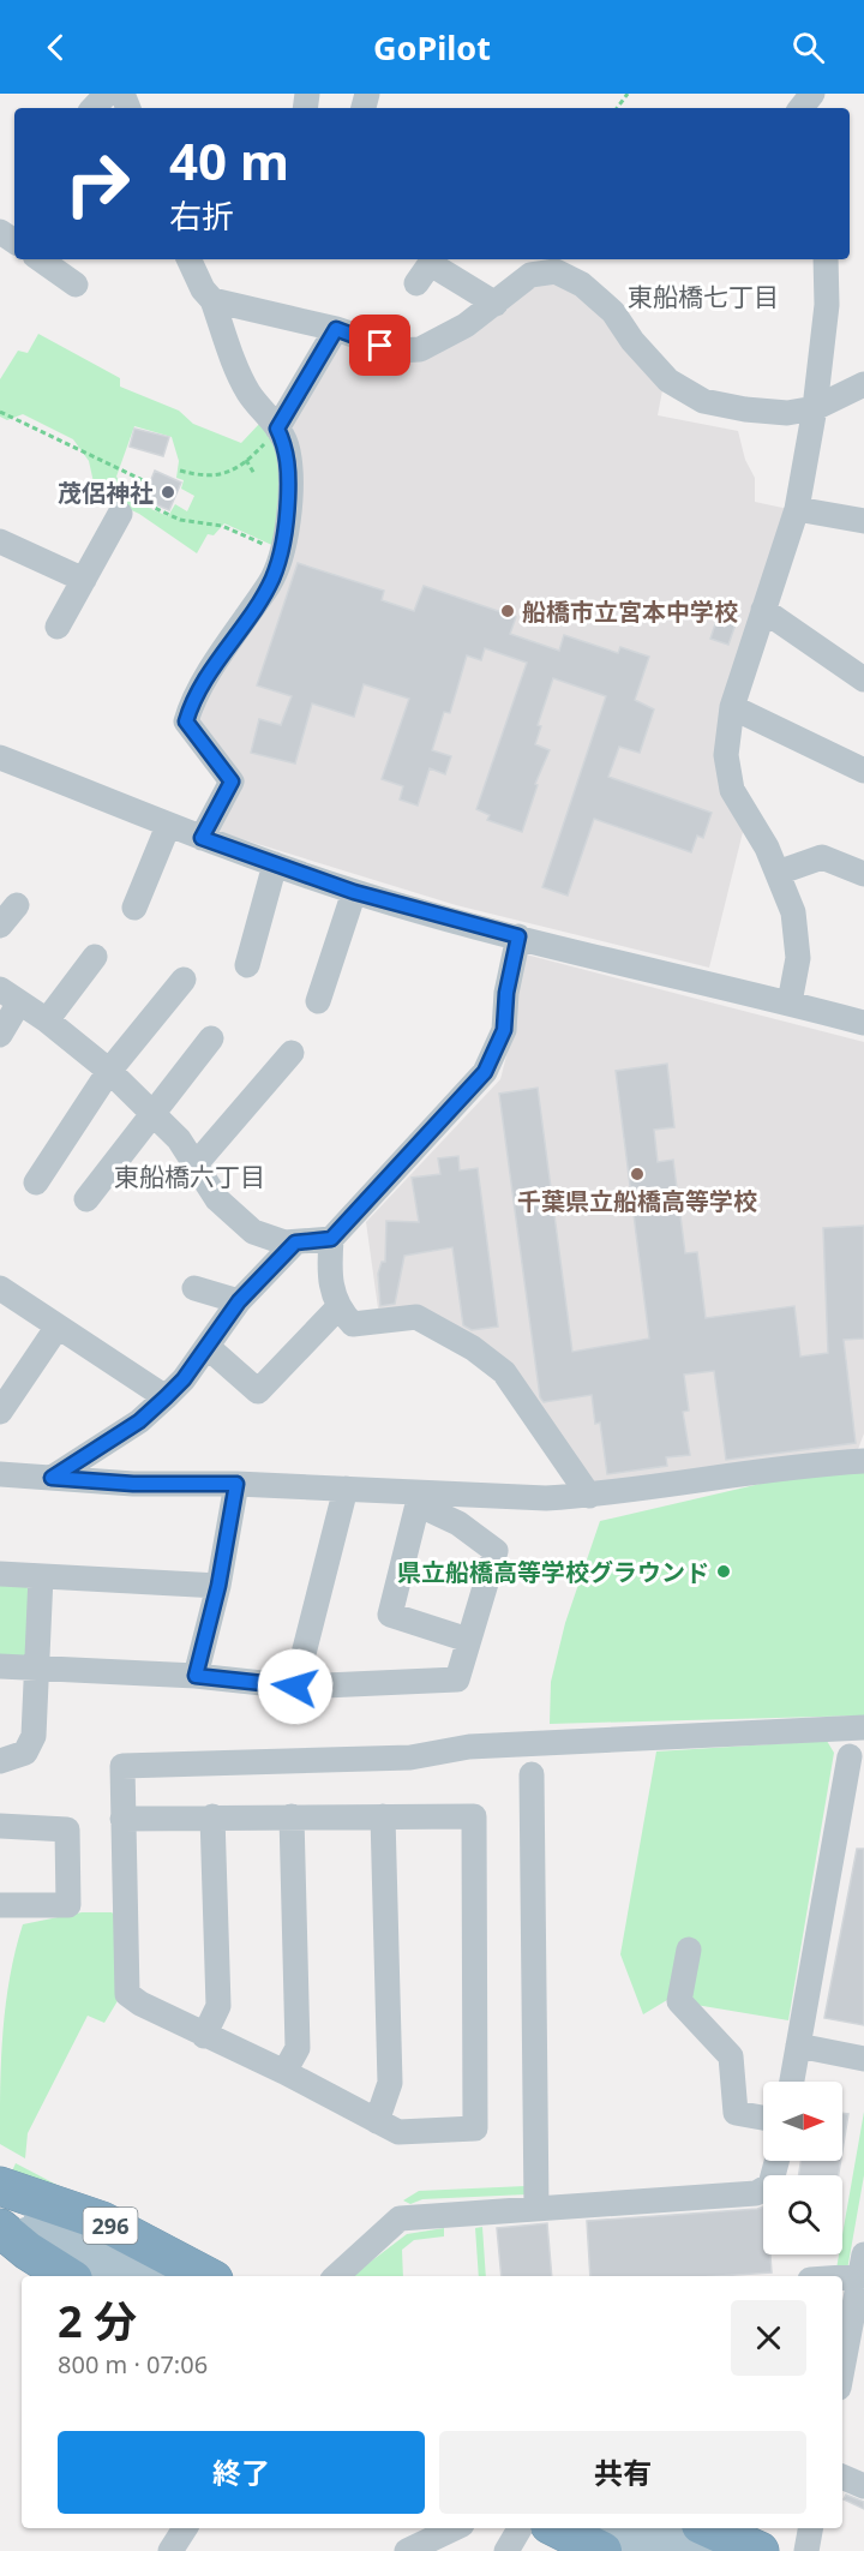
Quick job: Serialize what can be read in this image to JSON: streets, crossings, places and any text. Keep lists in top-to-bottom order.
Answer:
{
  "streets": {
    "highway": ["296"]
  },
  "districts": ["東船橋七丁目", "東船橋六丁目"],
  "places": [
    "茂侶神社",
    "船橋市立宮本中学校",
    "千葉県立船橋高等学校",
    "県立船橋高等学校グラウンド"
  ],
  "north": "right",
  "page": {
    "header": "GoPilot",
    "turn": ["40 m", "右折"],
    "heading": ["2 分", "800 m · 07:06"],
    "buttons": ["終了", "共有"]
  }
}
